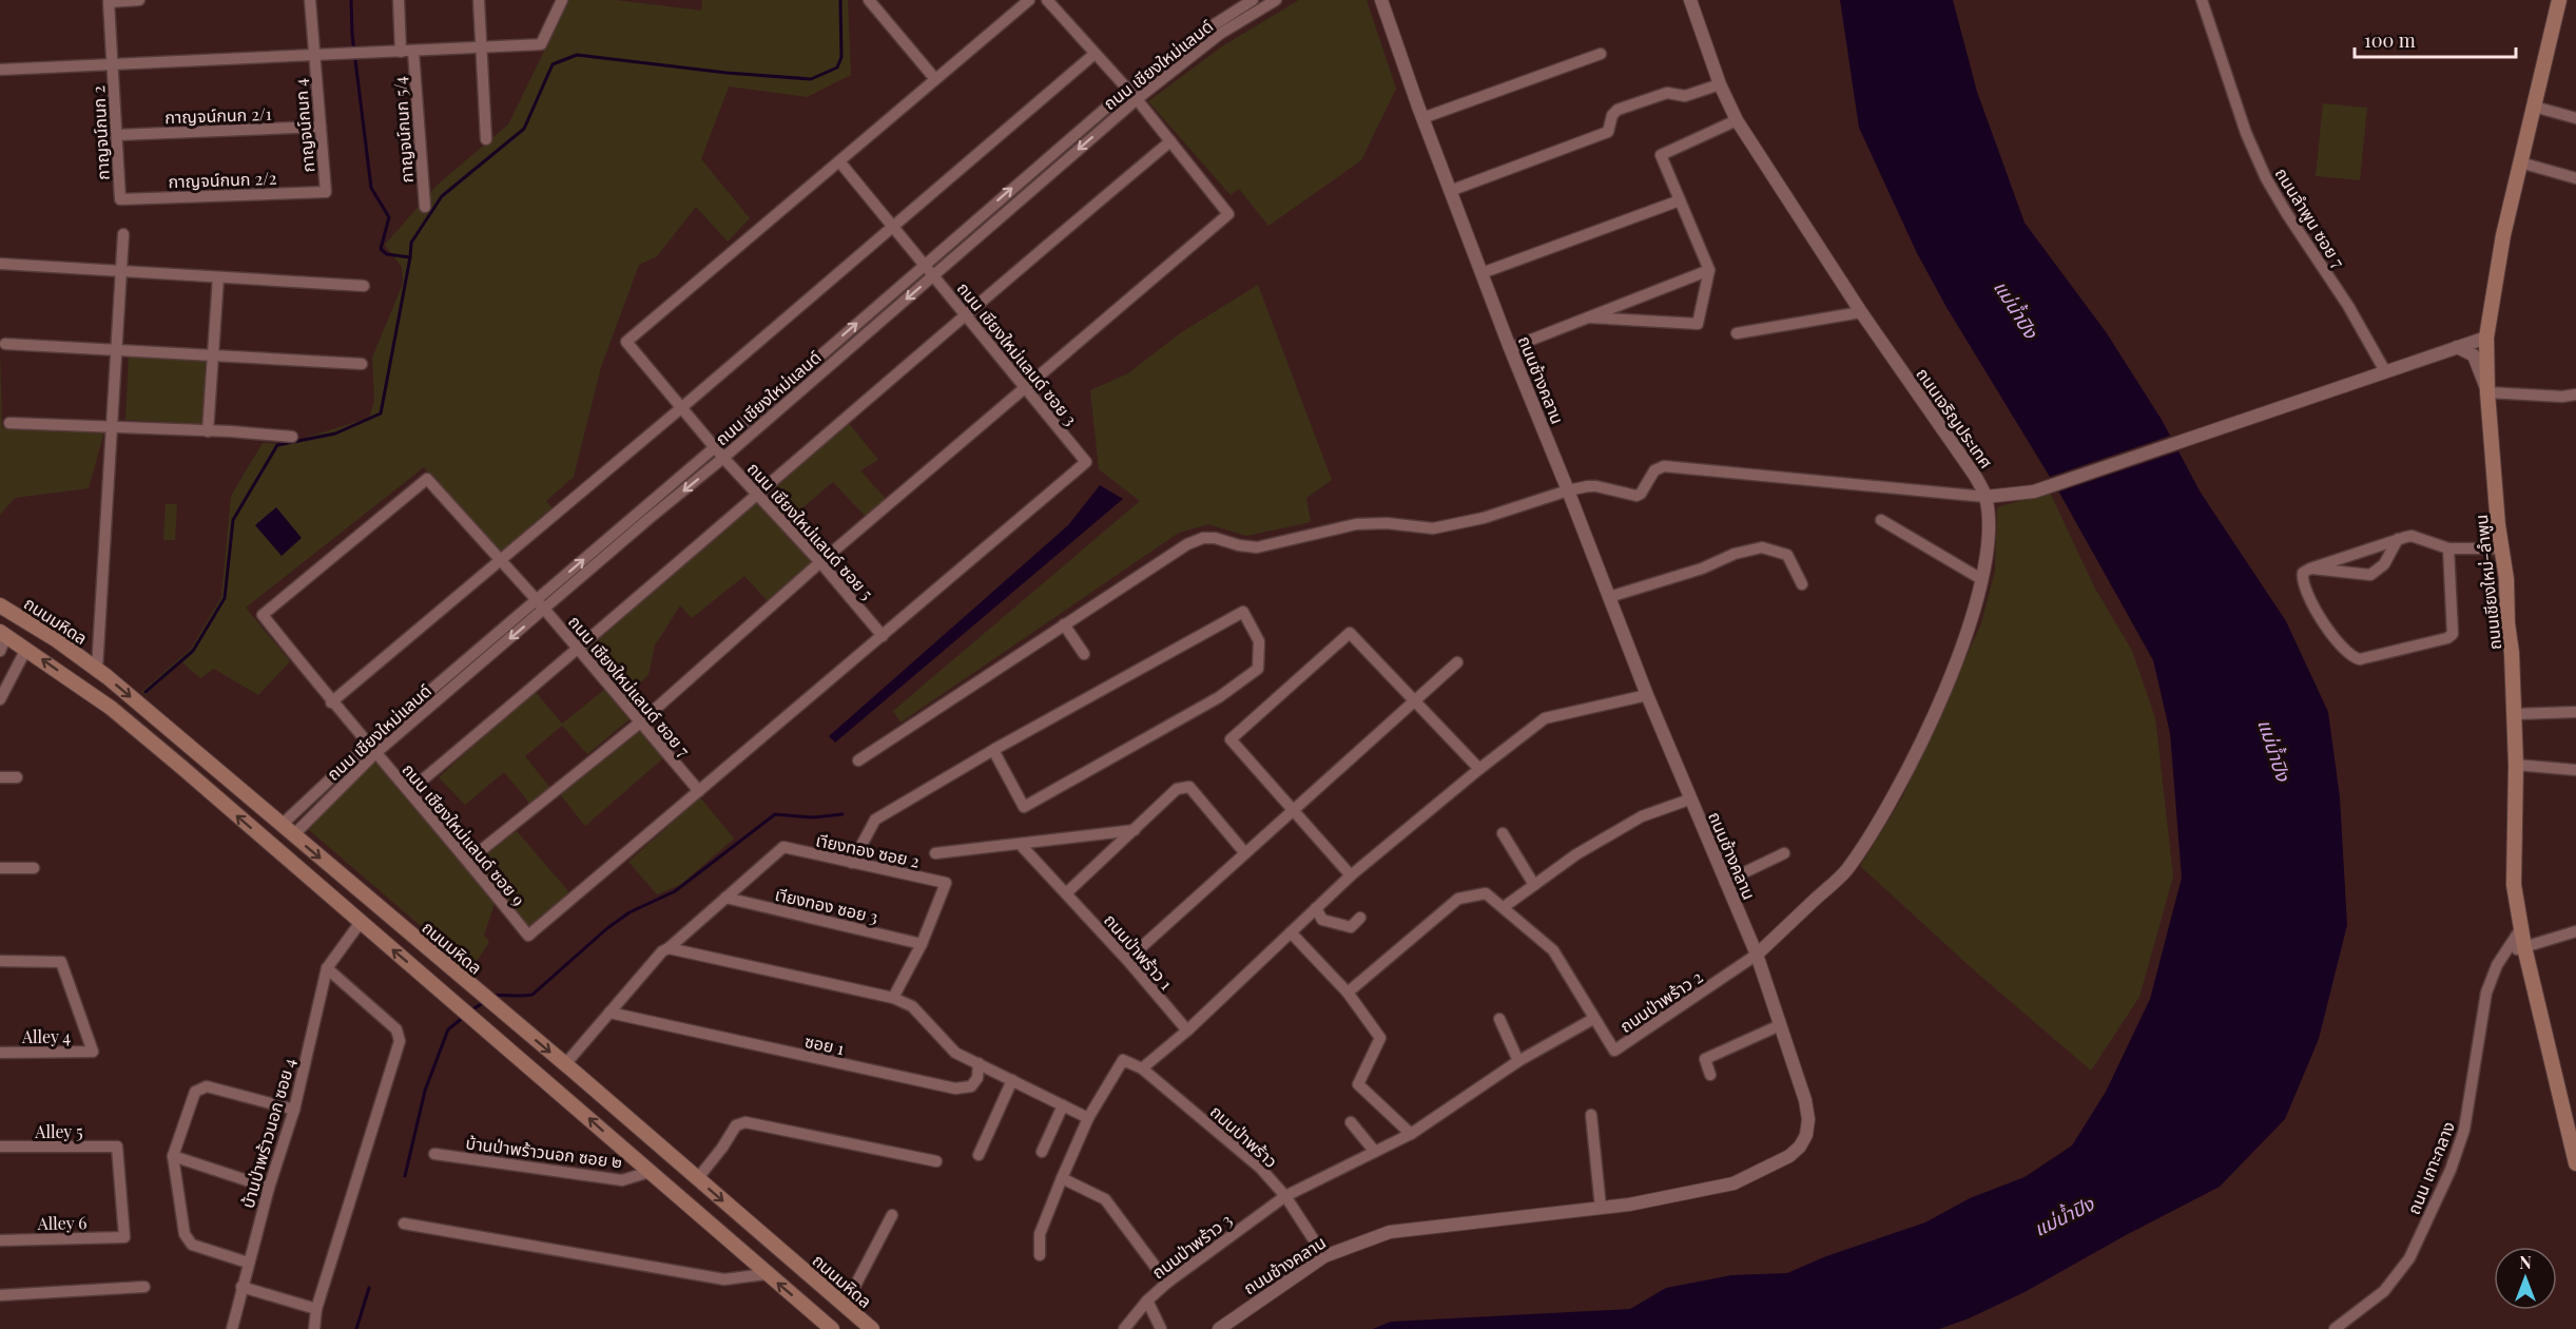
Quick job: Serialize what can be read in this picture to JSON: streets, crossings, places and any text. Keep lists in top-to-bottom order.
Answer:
{
  "streets": {
    "main road": ["ถนนเชียงใหม่-ลำพูน", "ถนนมหิดล"],
    "street": [
      "ถนน เชียงใหม่แลนด์",
      "กาญจน์กนก 2/1",
      "กาญจน์กนก 4",
      "กาญจน์กนก 5/4",
      "กาญจน์กนก 2",
      "กาญจน์กนก 2/2",
      "ถนนลำพูน ซอย 7",
      "ถนน เชียงใหม่แลนด์ ซอย 3",
      "ถนนช้างคลาน",
      "ถนนเจริญประเทศ",
      "ถนน เชียงใหม่แลนด์ ซอย 5",
      "ถนน เชียงใหม่แลนด์ ซอย 7",
      "ถนน เชียงใหม่แลนด์ ซอย 9",
      "เาียงทอง ซอย 2",
      "เาียงทอง ซอย 3",
      "ถนนป่าพร้าว 1",
      "ถนนป่าพร้าว 2",
      "Alley 4",
      "ซอย 1",
      "Alley 5",
      "บ้านป่าพร้าวนอก ซอย 4",
      "ถนนป่าพร้าว",
      "บ้านป่าพร้าวนอก ซอย ๒",
      "ถนน เกาะกลาง",
      "Alley 6",
      "ถนนป่าพร้าว 3"
    ]
  },
  "crossings": [
    ["ถนน เชียงใหม่แลนด์", "ถนน เชียงใหม่แลนด์ ซอย 3"],
    ["ถนน เชียงใหม่แลนด์", "ถนน เชียงใหม่แลนด์ ซอย 5"],
    ["ถนน เชียงใหม่แลนด์", "ถนนมหิดล"],
    ["ถนน เชียงใหม่แลนด์", "ถนน เชียงใหม่แลนด์ ซอย 7"],
    ["ถนน เชียงใหม่แลนด์", "ถนน เชียงใหม่แลนด์ ซอย 9"],
    ["กาญจน์กนก 2/1", "กาญจน์กนก 4"],
    ["กาญจน์กนก 2/1", "กาญจน์กนก 2"],
    ["กาญจน์กนก 4", "กาญจน์กนก 2/2"],
    ["กาญจน์กนก 2", "กาญจน์กนก 2/2"],
    ["ถนน เชียงใหม่แลนด์ ซอย 3", "ถนน เชียงใหม่แลนด์ ซอย 5"],
    ["ถนนช้างคลาน", "ถนนเจริญประเทศ"],
    ["ถนนช้างคลาน", "ถนนป่าพร้าว 2"],
    ["ถนนช้างคลาน", "ถนนป่าพร้าว"],
    ["ถนนเจริญประเทศ", "ถนนป่าพร้าว 2"],
    ["ถนนเชียงใหม่-ลำพูน", "ถนน เกาะกลาง"],
    ["ถนน เชียงใหม่แลนด์ ซอย 7", "ถนน เชียงใหม่แลนด์ ซอย 9"],
    ["เาียงทอง ซอย 2", "เาียงทอง ซอย 3"],
    ["ถนนป่าพร้าว 2", "ถนนป่าพร้าว 3"],
    ["Alley 5", "Alley 6"],
    ["ถนนป่าพร้าว", "ถนนป่าพร้าว 3"]
  ],
  "water": ["แม่น้ำปิง"],
  "scale_bar": "100 m",
  "north": "top"
}
